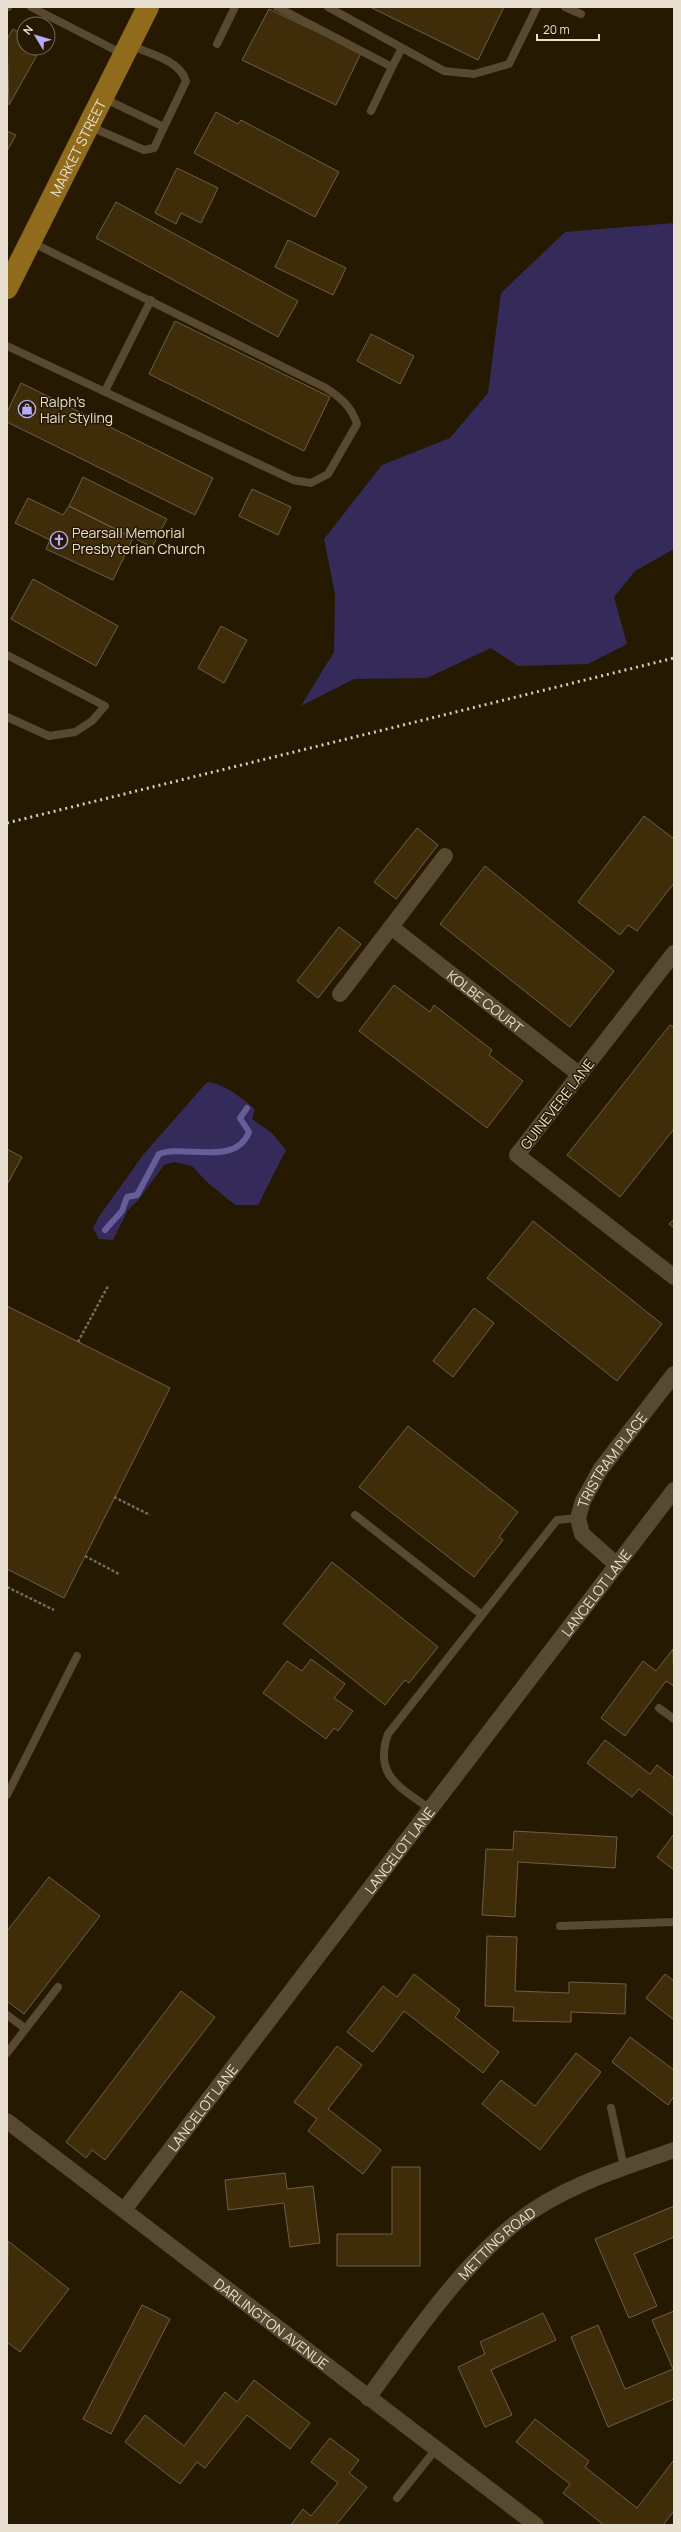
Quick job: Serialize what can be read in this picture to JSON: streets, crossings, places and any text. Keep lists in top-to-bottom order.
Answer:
{
  "streets": {
    "main road": ["MARKET STREET"],
    "street": [
      "KOLBE COURT",
      "GUINEVERE LANE",
      "TRISTRAM PLACE",
      "LANCELOT LANE",
      "METTING ROAD",
      "DARLINGTON AVENUE"
    ]
  },
  "crossings": [
    ["KOLBE COURT", "GUINEVERE LANE"],
    ["TRISTRAM PLACE", "LANCELOT LANE"],
    ["LANCELOT LANE", "DARLINGTON AVENUE"],
    ["METTING ROAD", "DARLINGTON AVENUE"]
  ],
  "places": {
    "shop": ["Ralph's Hair Styling"],
    "church": ["Pearsall Memorial Presbyterian Church"]
  },
  "scale_bar": "20 m",
  "north": "top left"
}
